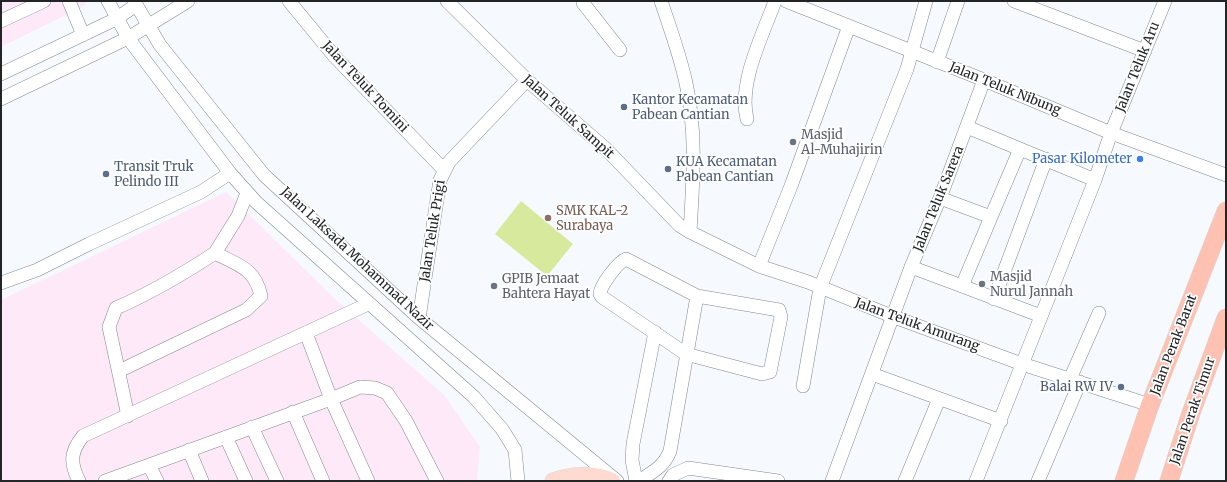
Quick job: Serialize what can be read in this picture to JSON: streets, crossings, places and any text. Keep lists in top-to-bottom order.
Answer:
{
  "streets": {
    "highway": ["Jalan Perak Barat", "Jalan Perak Timur"],
    "street": [
      "Jalan Teluk Aru",
      "Jalan Teluk Tomini",
      "Jalan Teluk Nibung",
      "Jalan Teluk Sampit",
      "Jalan Teluk Sarera",
      "Jalan Teluk Prigi",
      "Jalan Laksada Mohammad Nazir",
      "Jalan Teluk Amurang"
    ]
  },
  "crossings": [
    ["Jalan Teluk Aru", "Jalan Teluk Nibung"],
    ["Jalan Teluk Aru", "Jalan Teluk Amurang"],
    ["Jalan Teluk Tomini", "Jalan Teluk Prigi"],
    ["Jalan Teluk Nibung", "Jalan Teluk Sarera"],
    ["Jalan Teluk Sampit", "Jalan Teluk Prigi"],
    ["Jalan Teluk Sampit", "Jalan Teluk Amurang"],
    ["Jalan Teluk Sarera", "Jalan Teluk Amurang"],
    ["Jalan Teluk Prigi", "Jalan Laksada Mohammad Nazir"],
    ["Jalan Teluk Amurang", "Jalan Perak Barat"]
  ],
  "places": [
    "Kantor Kecamatan Pabean Cantian",
    "Masjid Al-Muhajirin",
    "Pasar Kilometer",
    "KUA Kecamatan Pabean Cantian",
    "Transit Truk Pelindo III",
    "SMK KAL-2 Surabaya",
    "Masjid Nurul Jannah",
    "GPIB Jemaat Bahtera Hayat",
    "Balai RW IV"
  ]
}
